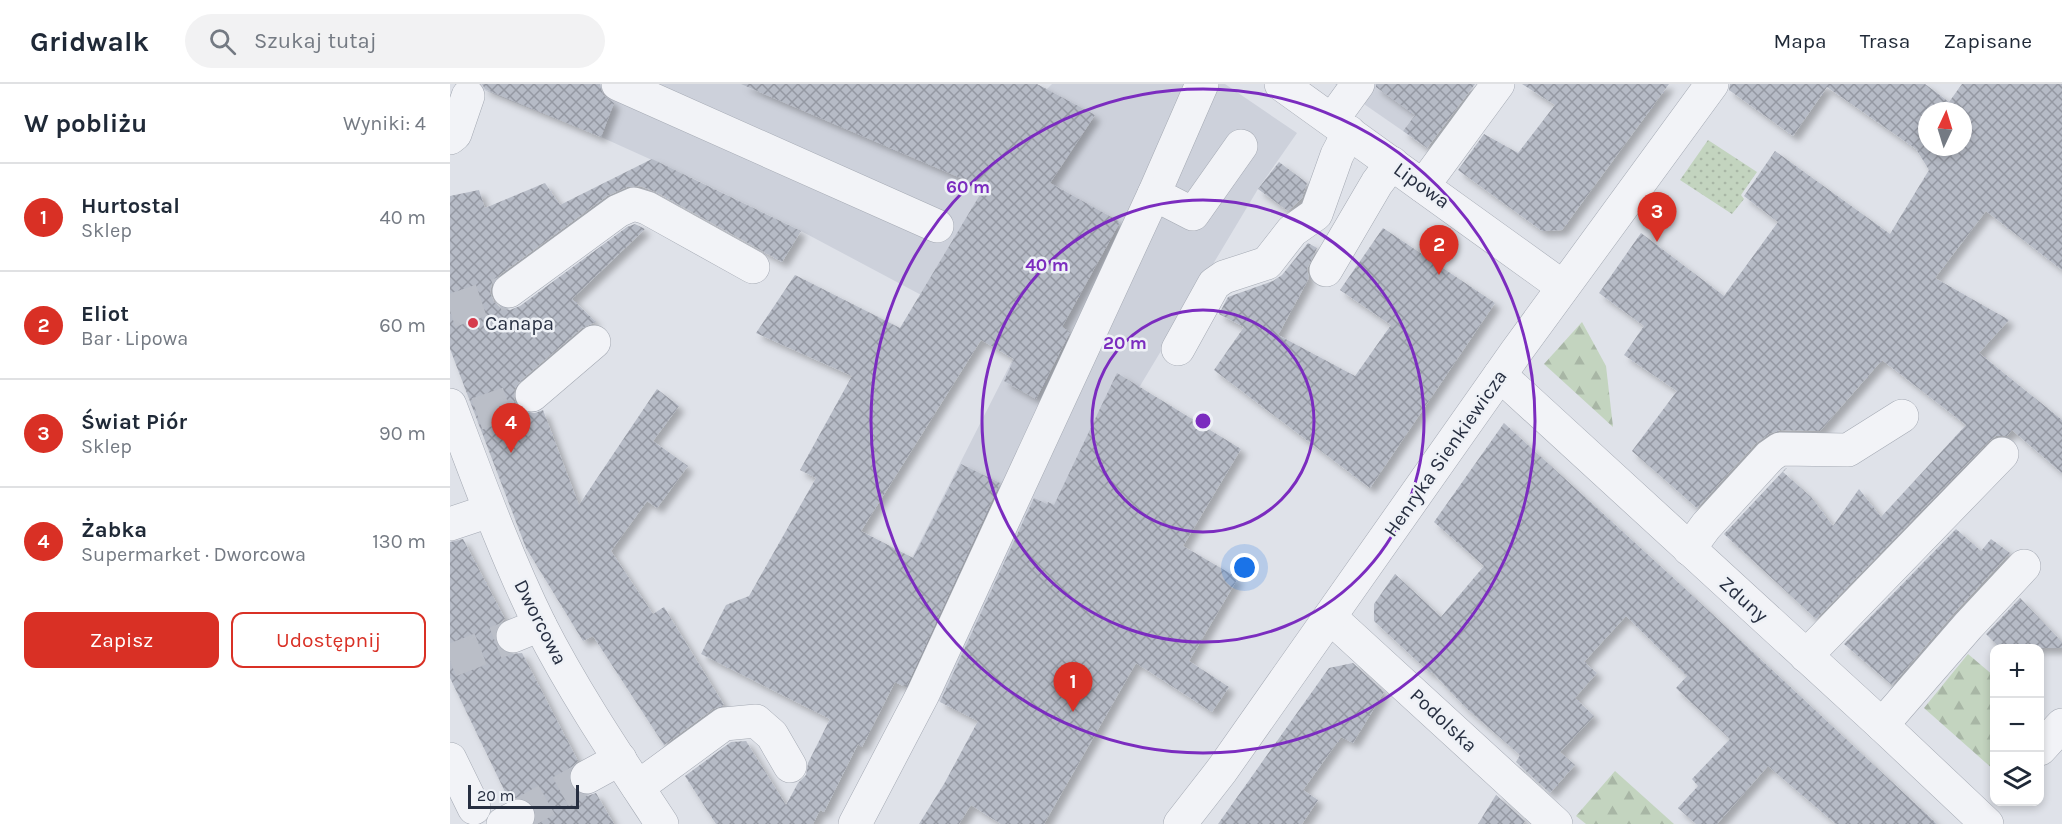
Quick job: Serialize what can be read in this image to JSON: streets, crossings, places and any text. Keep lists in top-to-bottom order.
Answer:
{
  "streets": {
    "street": [
      "Lipowa",
      "Henryka Sienkiewicza",
      "Zduny",
      "Dworcowa",
      "Podolska"
    ]
  },
  "crossings": [
    ["Lipowa", "Henryka Sienkiewicza"],
    ["Henryka Sienkiewicza", "Zduny"],
    ["Henryka Sienkiewicza", "Podolska"]
  ],
  "places": ["Canapa"],
  "scale_bar": "20 m",
  "north": "top",
  "page": {
    "header": "Gridwalk",
    "search": "Szukaj tutaj",
    "nav": ["Mapa", "Trasa", "Zapisane"],
    "heading": ["W pobliżu", "Wyniki: 4"],
    "list": [
      {
        "mark": "1",
        "name": "Hurtostal",
        "note": "Sklep",
        "value": "40 m"
      },
      {
        "mark": "2",
        "name": "Eliot",
        "note": "Bar · Lipowa",
        "value": "60 m"
      },
      {
        "mark": "3",
        "name": "Świat Piór",
        "note": "Sklep",
        "value": "90 m"
      },
      {
        "mark": "4",
        "name": "Żabka",
        "note": "Supermarket · Dworcowa",
        "value": "130 m"
      }
    ],
    "pins": [
      "3",
      "2",
      "4",
      "1"
    ],
    "buttons": ["Zapisz", "Udostępnij"],
    "map_buttons": ["+", "−"],
    "scale": "20 m"
  },
  "rings": ["60 m", "40 m", "20 m"]
}
